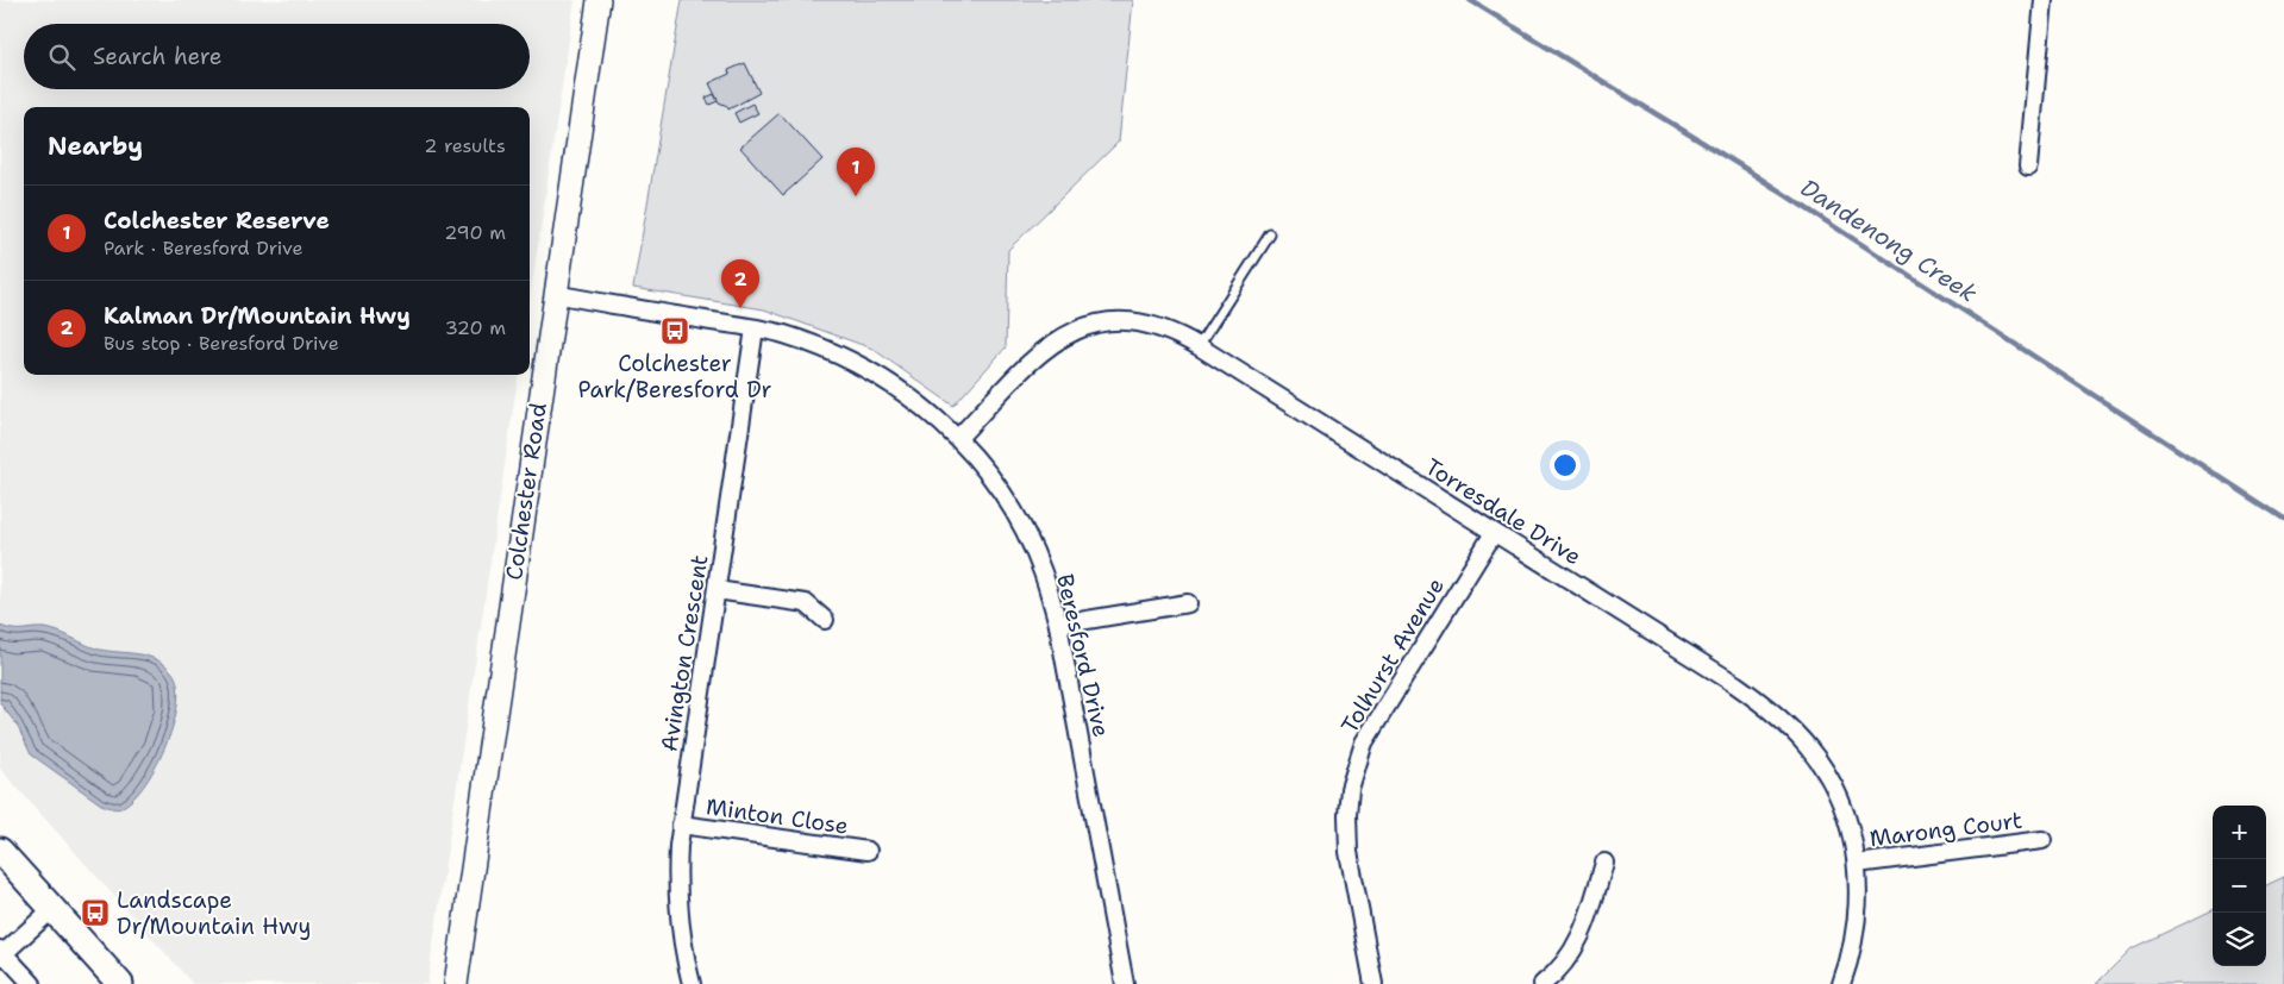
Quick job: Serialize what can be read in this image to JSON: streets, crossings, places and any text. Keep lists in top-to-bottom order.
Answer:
{
  "streets": {
    "main road": ["Colchester Road"],
    "street": [
      "Torresdale Drive",
      "Avington Crescent",
      "Beresford Drive",
      "Tolhurst Avenue",
      "Minton Close",
      "Marong Court"
    ]
  },
  "crossings": [
    ["Colchester Road", "Beresford Drive"],
    ["Torresdale Drive", "Beresford Drive"],
    ["Torresdale Drive", "Tolhurst Avenue"],
    ["Torresdale Drive", "Marong Court"],
    ["Avington Crescent", "Beresford Drive"],
    ["Avington Crescent", "Minton Close"]
  ],
  "water": ["Dandenong Creek"],
  "places": {
    "bus stop": ["Colchester Park/Beresford Dr", "Landscape Dr/Mountain Hwy"]
  },
  "page": {
    "search": "Search here",
    "heading": ["Nearby", "2 results"],
    "pins": ["1", "2"],
    "list": [
      {
        "mark": "1",
        "name": "Colchester Reserve",
        "note": "Park · Beresford Drive",
        "value": "290 m"
      },
      {
        "mark": "2",
        "name": "Kalman Dr/Mountain Hwy",
        "note": "Bus stop · Beresford Drive",
        "value": "320 m"
      }
    ],
    "map_buttons": ["+", "−"]
  }
}
